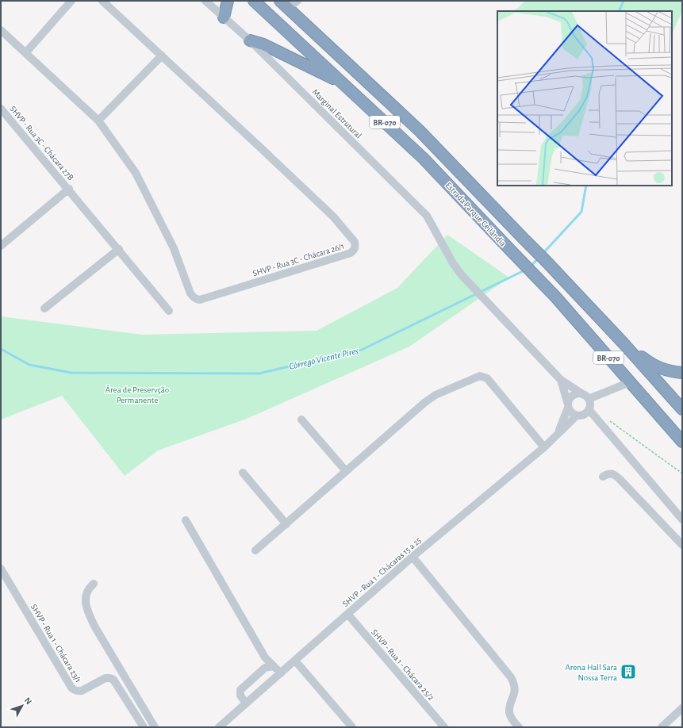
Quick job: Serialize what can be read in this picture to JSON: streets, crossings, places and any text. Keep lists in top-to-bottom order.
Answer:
{
  "streets": {
    "highway": ["BR-070", "Estrada Parque Ceilândia"],
    "street": [
      "Marginal Estrutural",
      "SHVP - Rua 3C - Chácara 27B",
      "SHVP - Rua 3C - Chácara 26/1",
      "SHVP - Rua 1 - Chácaras 15 a 25",
      "SHVP - Rua 1 - Chácara 23/1",
      "SHVP - Rua 1 - Chácara 25/2"
    ]
  },
  "crossings": [
    ["SHVP - Rua 1 - Chácaras 15 a 25", "SHVP - Rua 1 - Chácara 25/2"]
  ],
  "water": ["Córrego Vicente Pires"],
  "parks": ["Área de Preservção Permanente"],
  "places": {
    "building": ["Arena Hall Sara Nossa Terra"]
  },
  "north": "top right"
}
